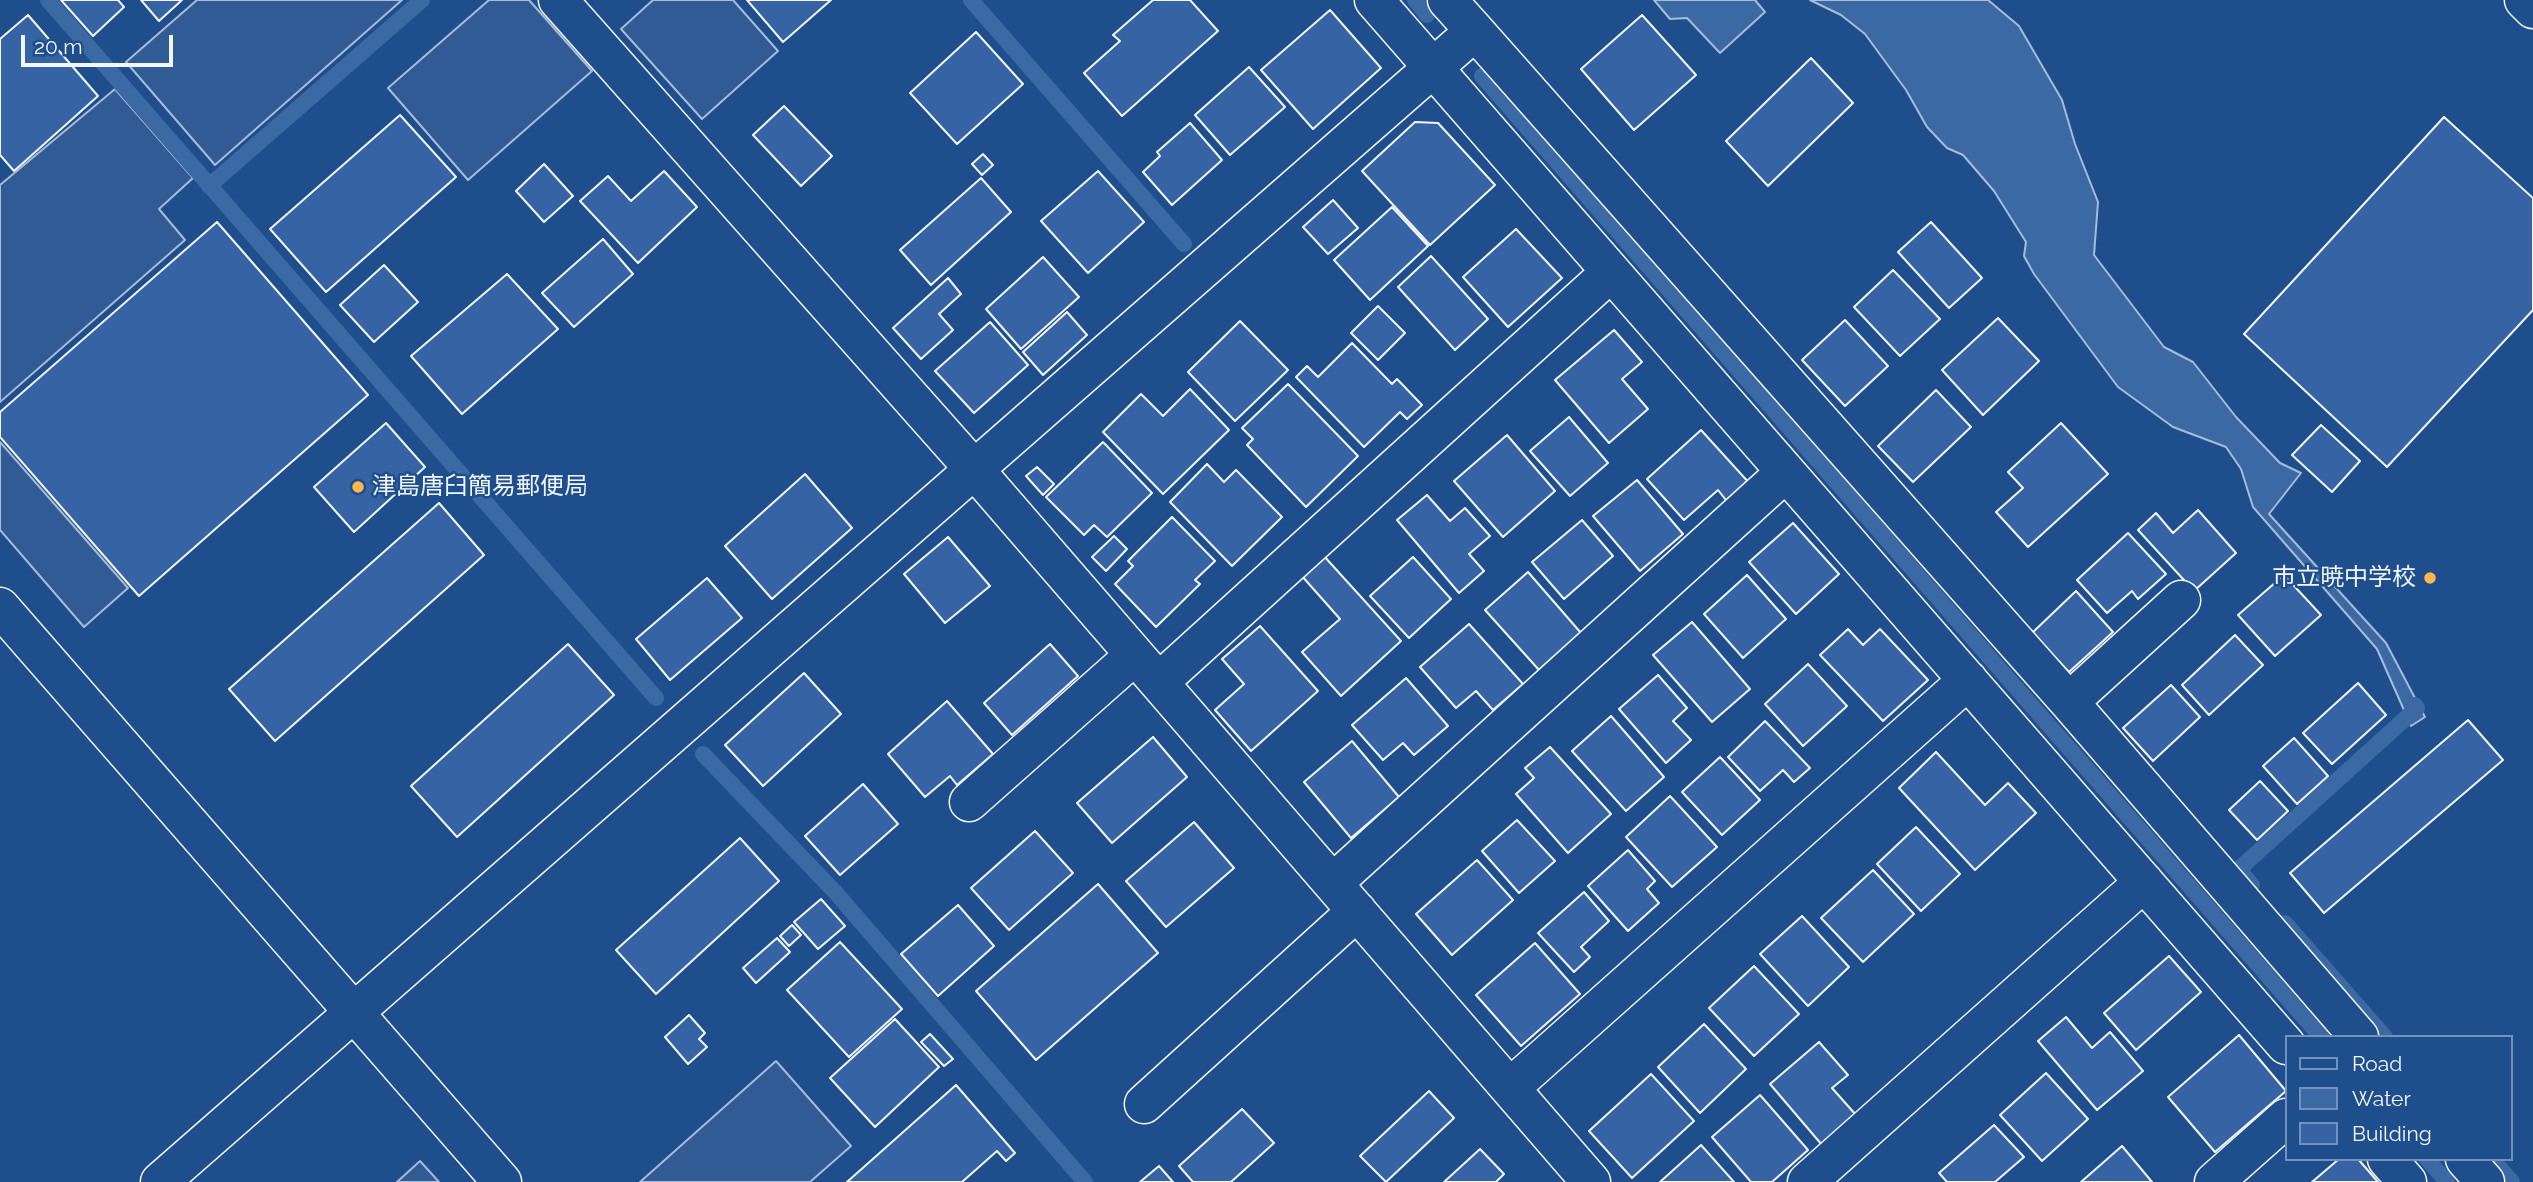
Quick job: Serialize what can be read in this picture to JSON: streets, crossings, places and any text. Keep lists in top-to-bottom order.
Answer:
{
  "places": ["津島唐臼簡易郵便局", "市立暁中学校"],
  "legend": ["Road", "Water", "Building"],
  "scale_bar": "20 m"
}
